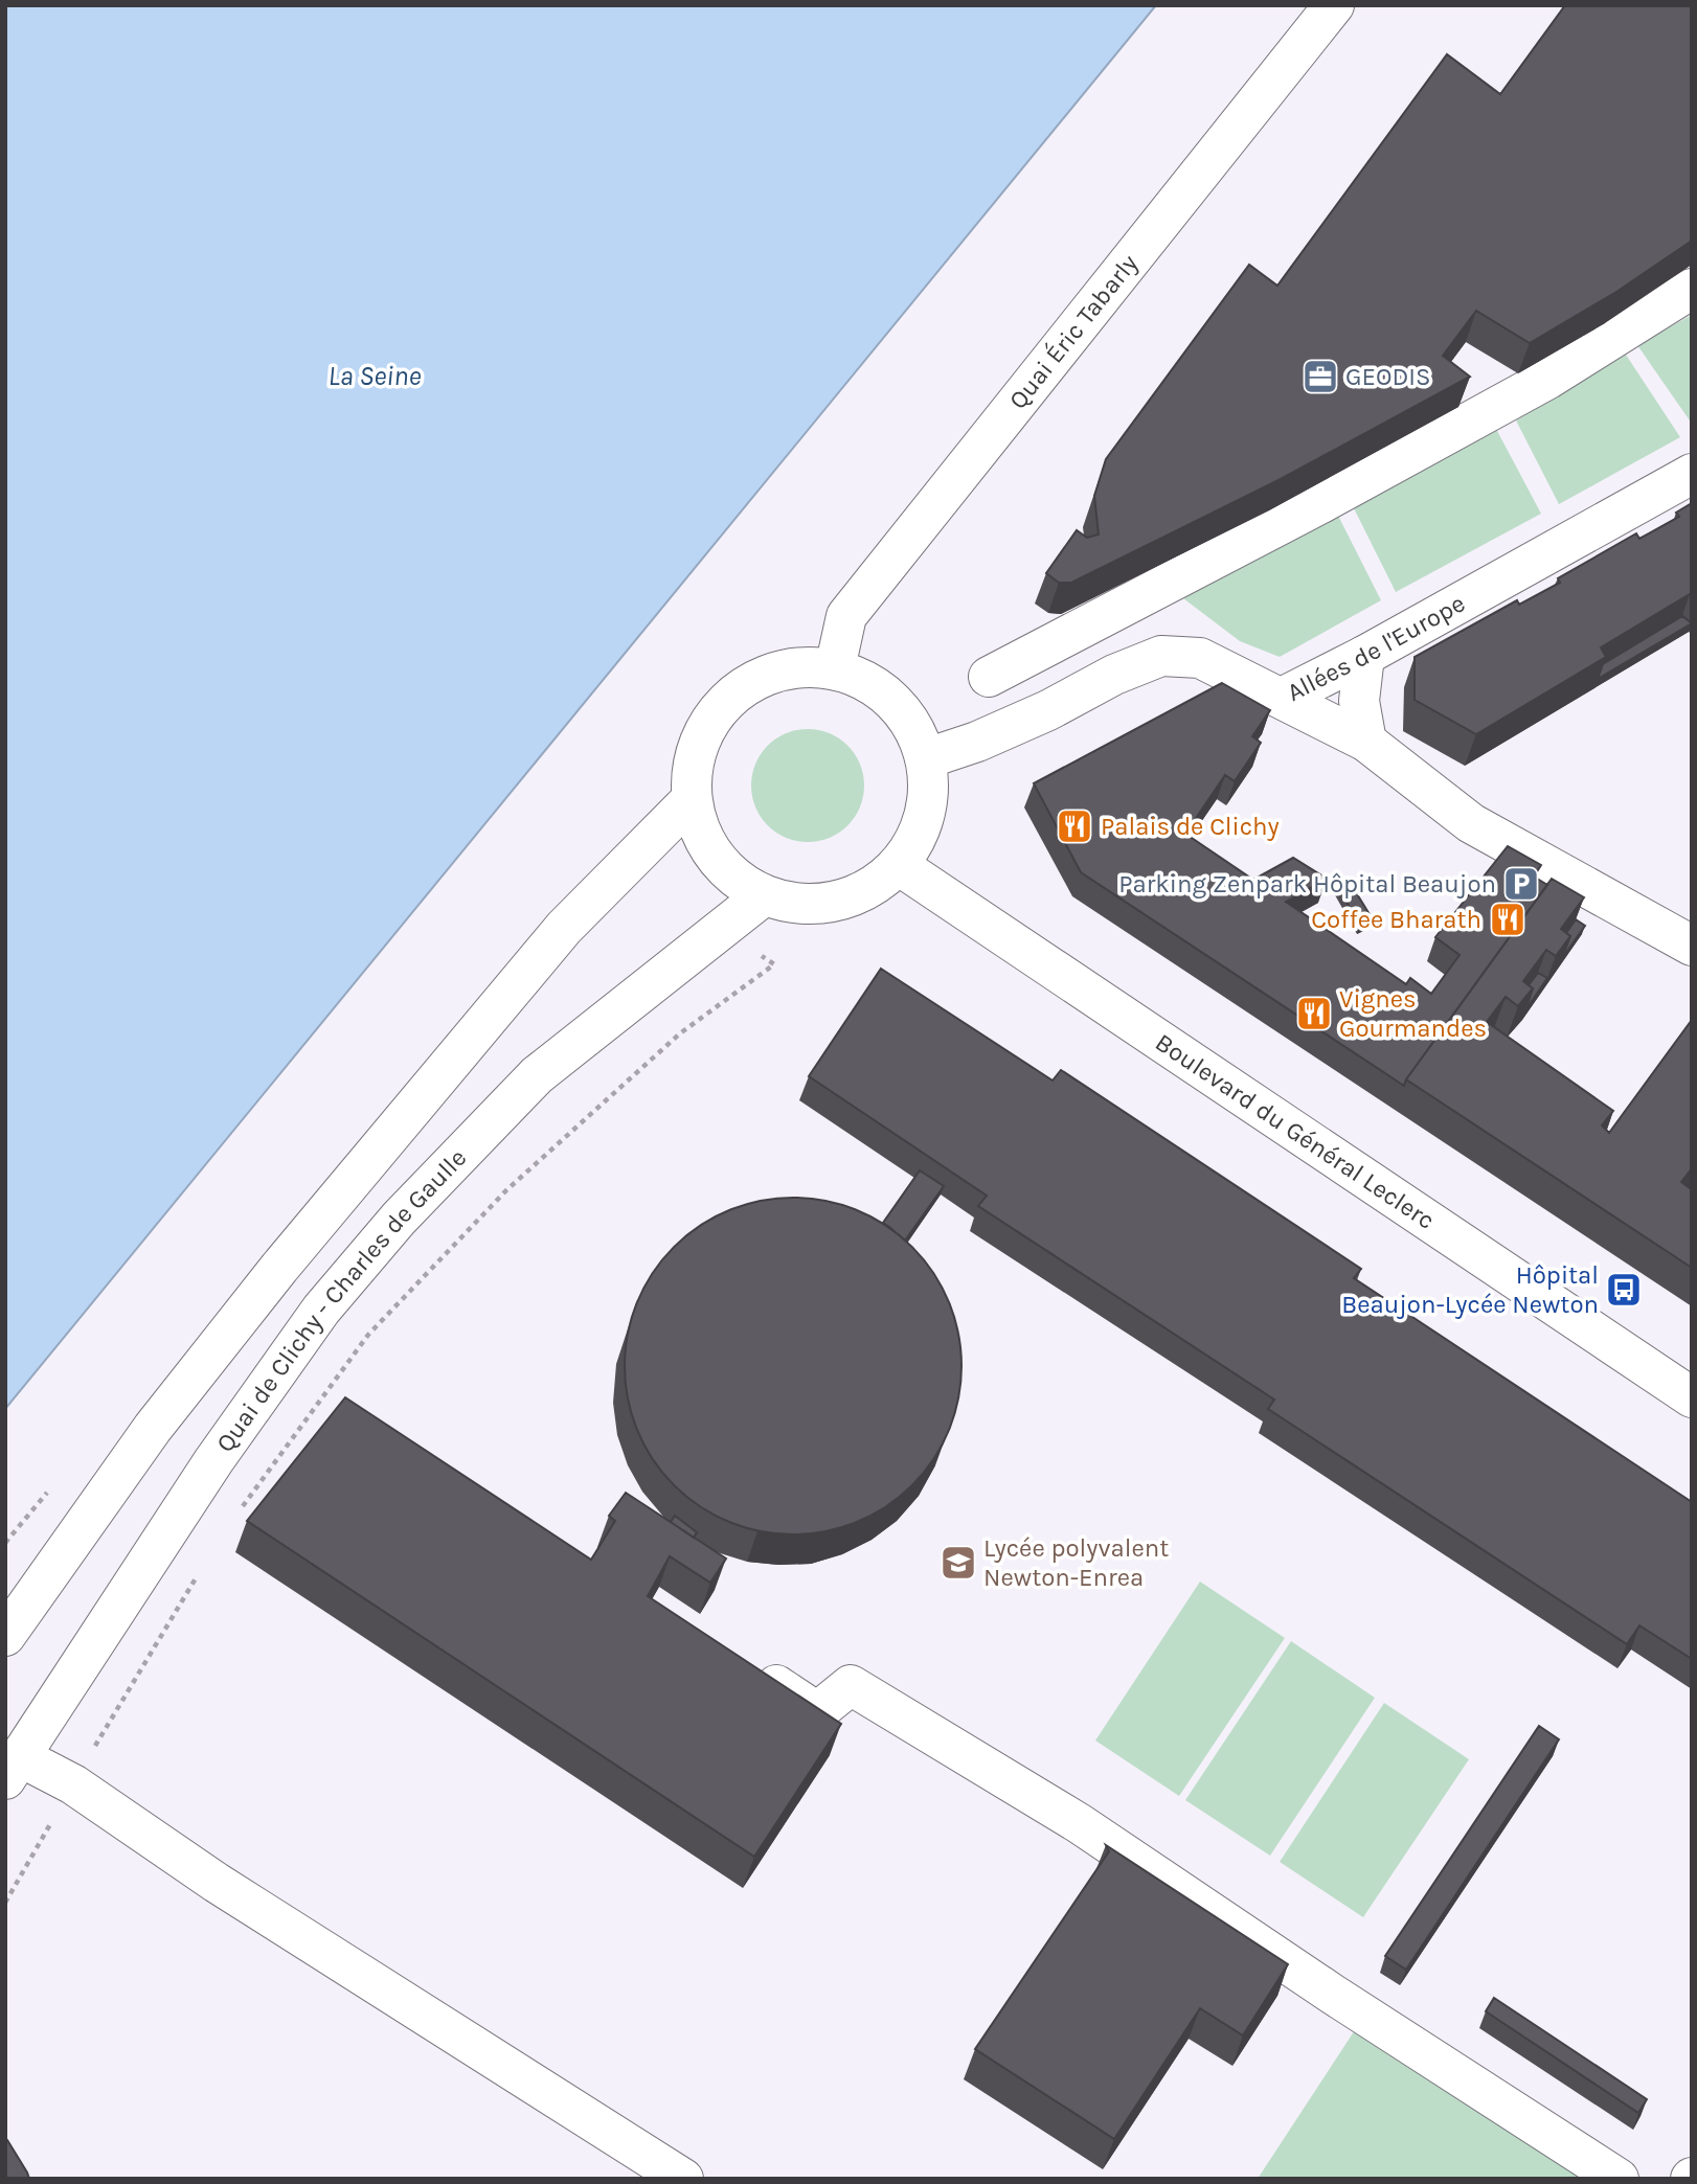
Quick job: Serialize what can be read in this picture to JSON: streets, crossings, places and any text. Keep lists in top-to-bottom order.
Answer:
{
  "streets": {
    "main road": [
      "Quai Éric Tabarly",
      "Allées de l'Europe",
      "Boulevard du Général Leclerc",
      "Quai de Clichy - Charles de Gaulle"
    ]
  },
  "crossings": [
    ["Quai Éric Tabarly", "Allées de l'Europe"],
    ["Quai Éric Tabarly", "Boulevard du Général Leclerc"],
    ["Quai Éric Tabarly", "Quai de Clichy - Charles de Gaulle"],
    ["Allées de l'Europe", "Boulevard du Général Leclerc"],
    ["Allées de l'Europe", "Quai de Clichy - Charles de Gaulle"],
    ["Boulevard du Général Leclerc", "Quai de Clichy - Charles de Gaulle"]
  ],
  "water": ["La Seine"],
  "places": {
    "office": ["GEODIS"],
    "restaurant": ["Palais de Clichy", "Coffee Bharath", "Vignes Gourmandes"],
    "parking": ["Parking Zenpark Hôpital Beaujon"],
    "bus stop": ["Hôpital Beaujon-Lycée Newton"],
    "school or university": ["Lycée polyvalent Newton-Enrea"]
  }
}
